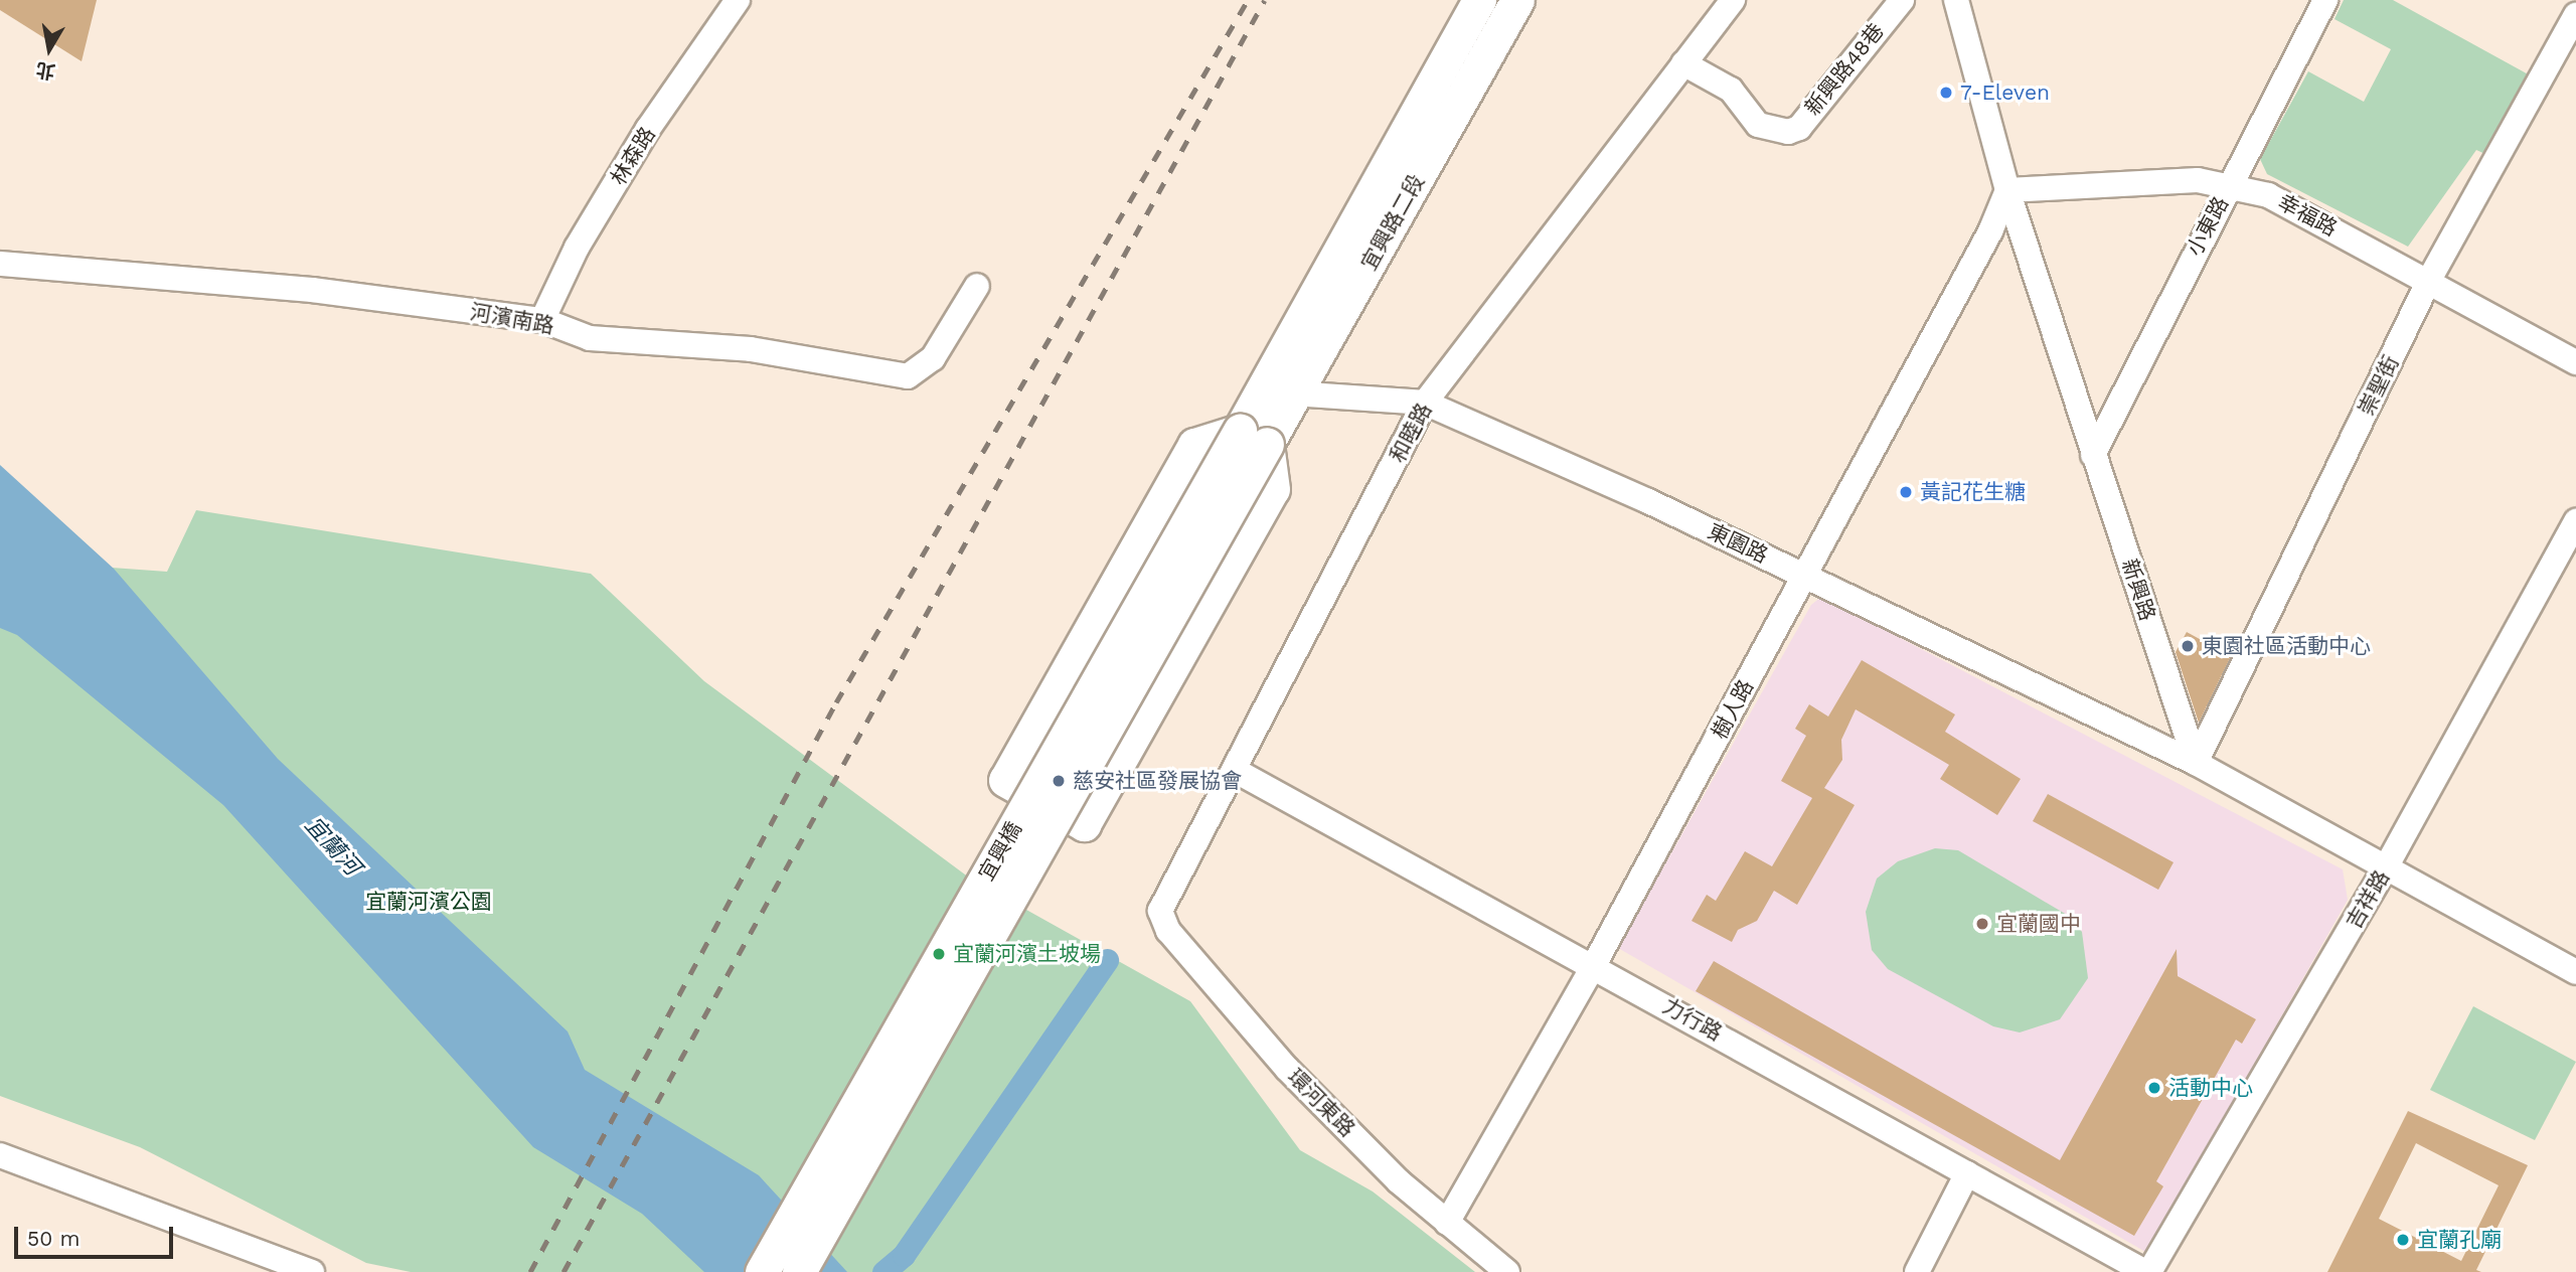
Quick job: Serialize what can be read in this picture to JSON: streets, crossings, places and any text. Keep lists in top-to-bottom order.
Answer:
{
  "streets": {
    "street": [
      "新興路48巷",
      "林森路",
      "幸福路",
      "宜興路二段",
      "小東路",
      "河濱南路",
      "崇聖街",
      "和睦路",
      "東園路",
      "新興路",
      "樹人路",
      "宜興橋",
      "吉祥路",
      "力行路",
      "環河東路"
    ]
  },
  "crossings": [
    ["新興路48巷", "和睦路"],
    ["林森路", "河濱南路"],
    ["幸福路", "小東路"],
    ["幸福路", "崇聖街"],
    ["幸福路", "新興路"],
    ["幸福路", "樹人路"],
    ["宜興路二段", "東園路"],
    ["宜興路二段", "宜興橋"],
    ["小東路", "新興路"],
    ["崇聖街", "東園路"],
    ["崇聖街", "新興路"],
    ["和睦路", "東園路"],
    ["和睦路", "力行路"],
    ["和睦路", "環河東路"],
    ["東園路", "新興路"],
    ["東園路", "樹人路"],
    ["新興路", "樹人路"],
    ["樹人路", "力行路"],
    ["樹人路", "環河東路"],
    ["吉祥路", "力行路"]
  ],
  "water": ["宜蘭河"],
  "parks": ["宜蘭河濱公園"],
  "places": [
    "7-Eleven",
    "黃記花生糖",
    "東園社區活動中心",
    "慈安社區發展協會",
    "宜蘭國中",
    "宜蘭河濱土坡場",
    "活動中心",
    "宜蘭孔廟"
  ],
  "scale_bar": "50 m",
  "north": "bottom"
}
